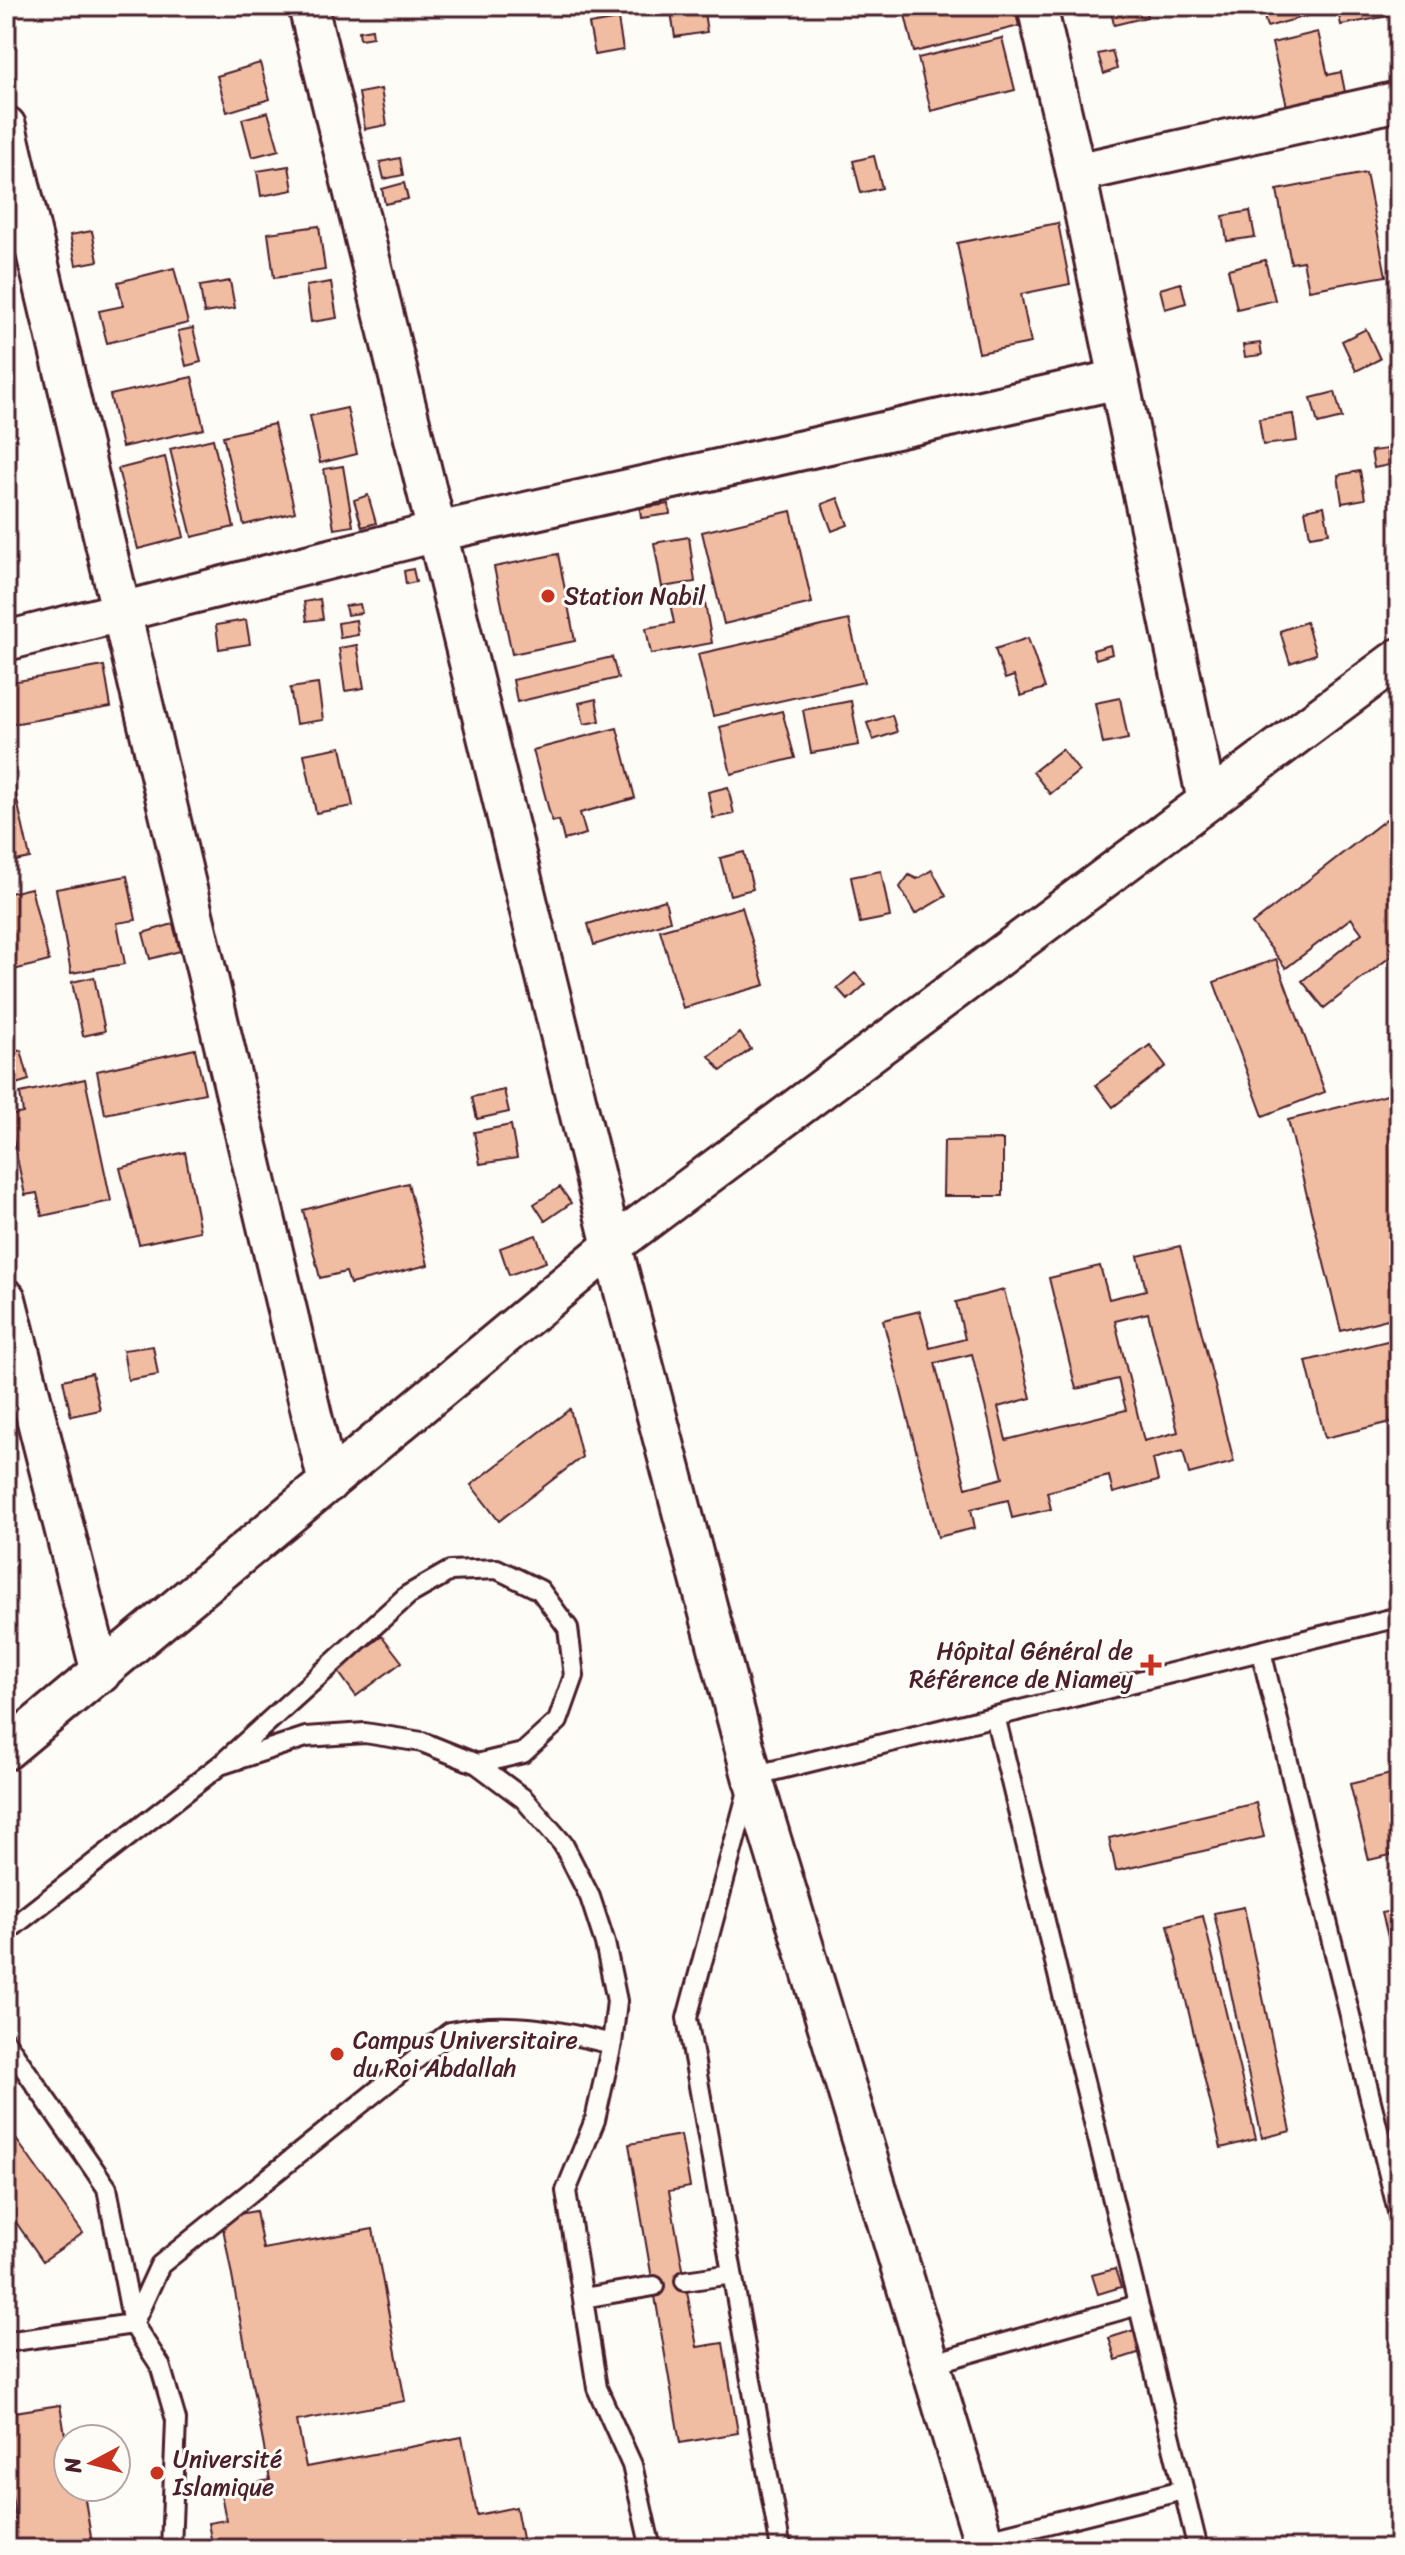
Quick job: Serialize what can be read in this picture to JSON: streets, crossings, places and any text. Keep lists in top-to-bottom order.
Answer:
{
  "places": {
    "other": ["Station Nabil", "Campus Universitaire du Roi Abdallah", "Université Islamique"],
    "health": ["Hôpital Général de Référence de Niamey"]
  },
  "north": "left"
}
